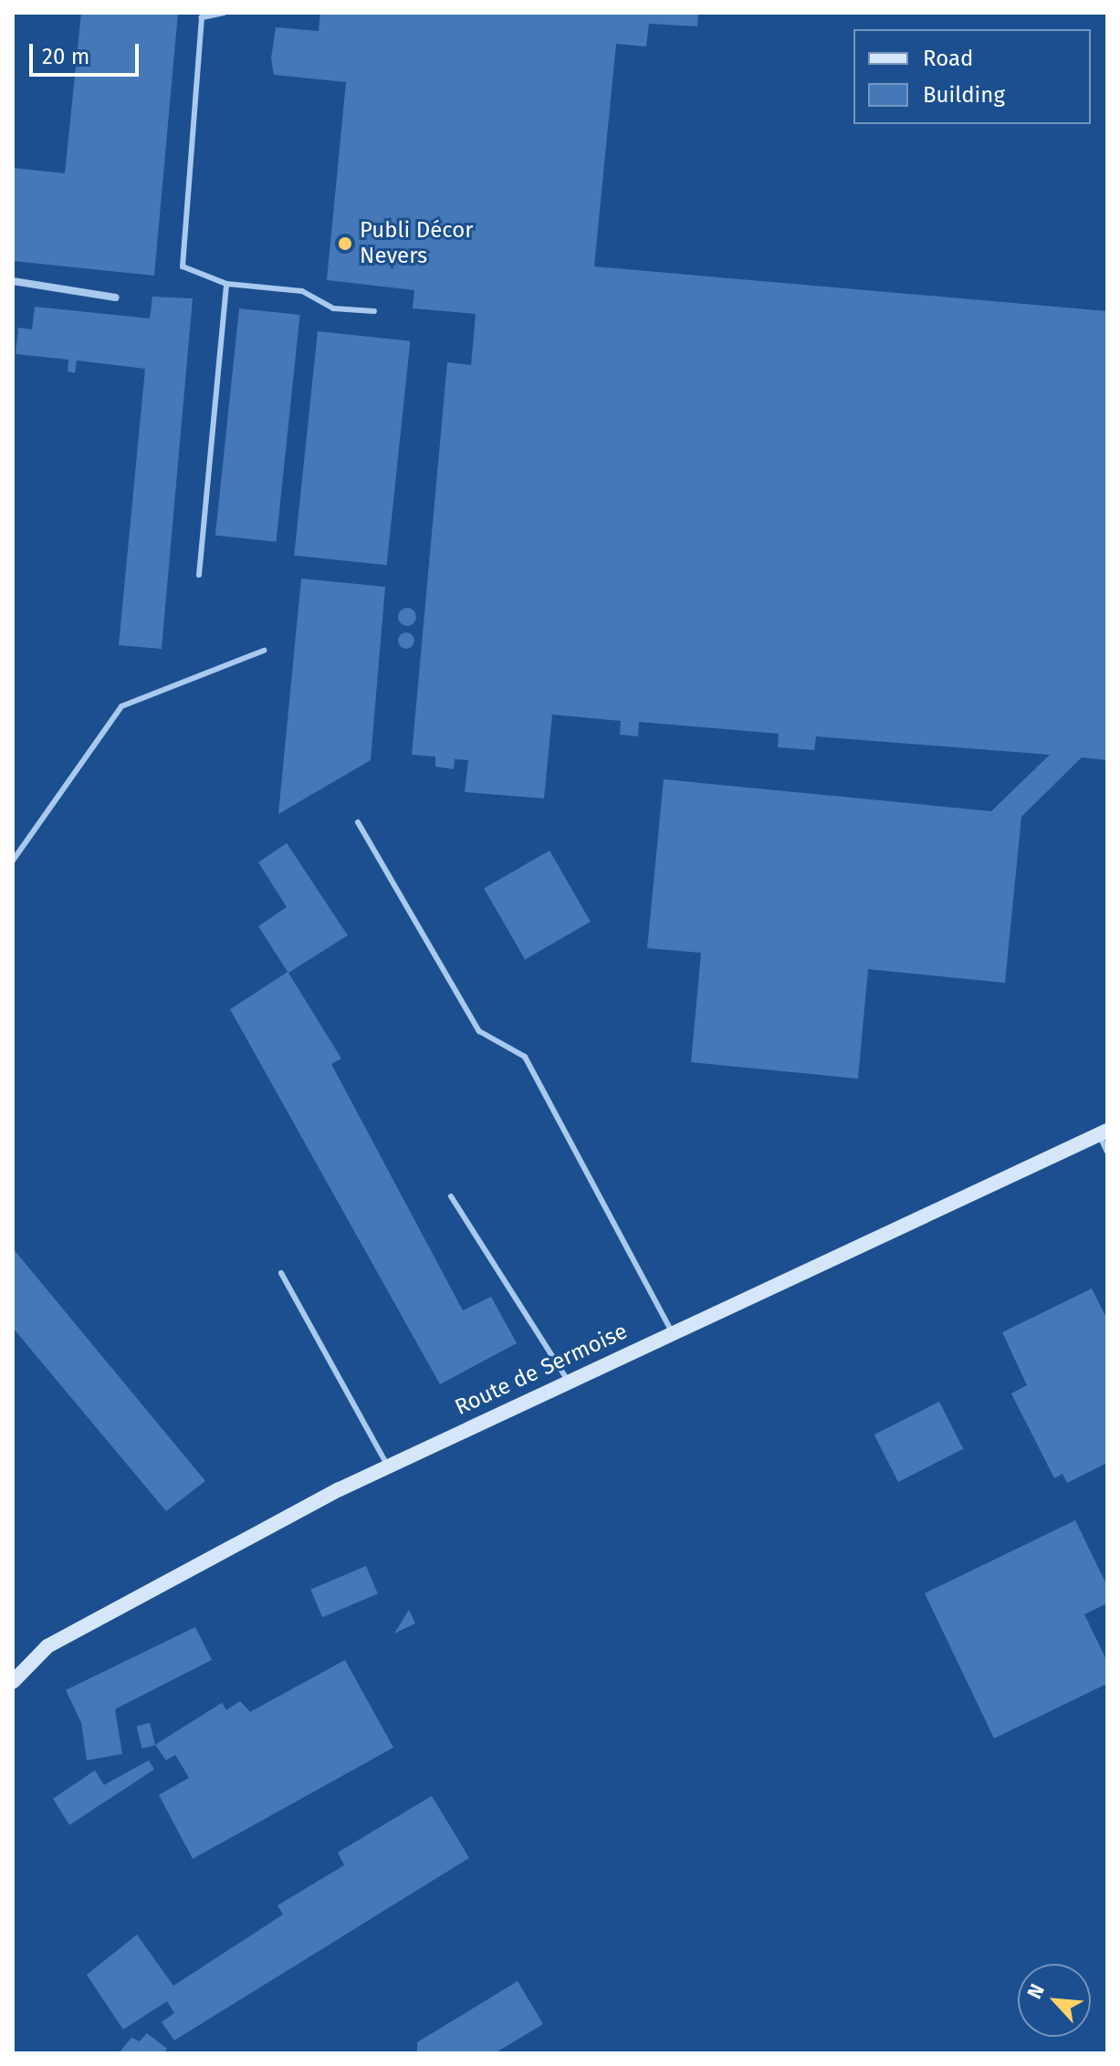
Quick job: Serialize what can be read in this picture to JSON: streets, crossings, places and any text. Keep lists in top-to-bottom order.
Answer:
{
  "streets": {
    "main road": ["Route de Sermoise"]
  },
  "places": ["Publi Décor Nevers"],
  "legend": ["Road", "Building"],
  "scale_bar": "20 m",
  "north": "top left"
}
